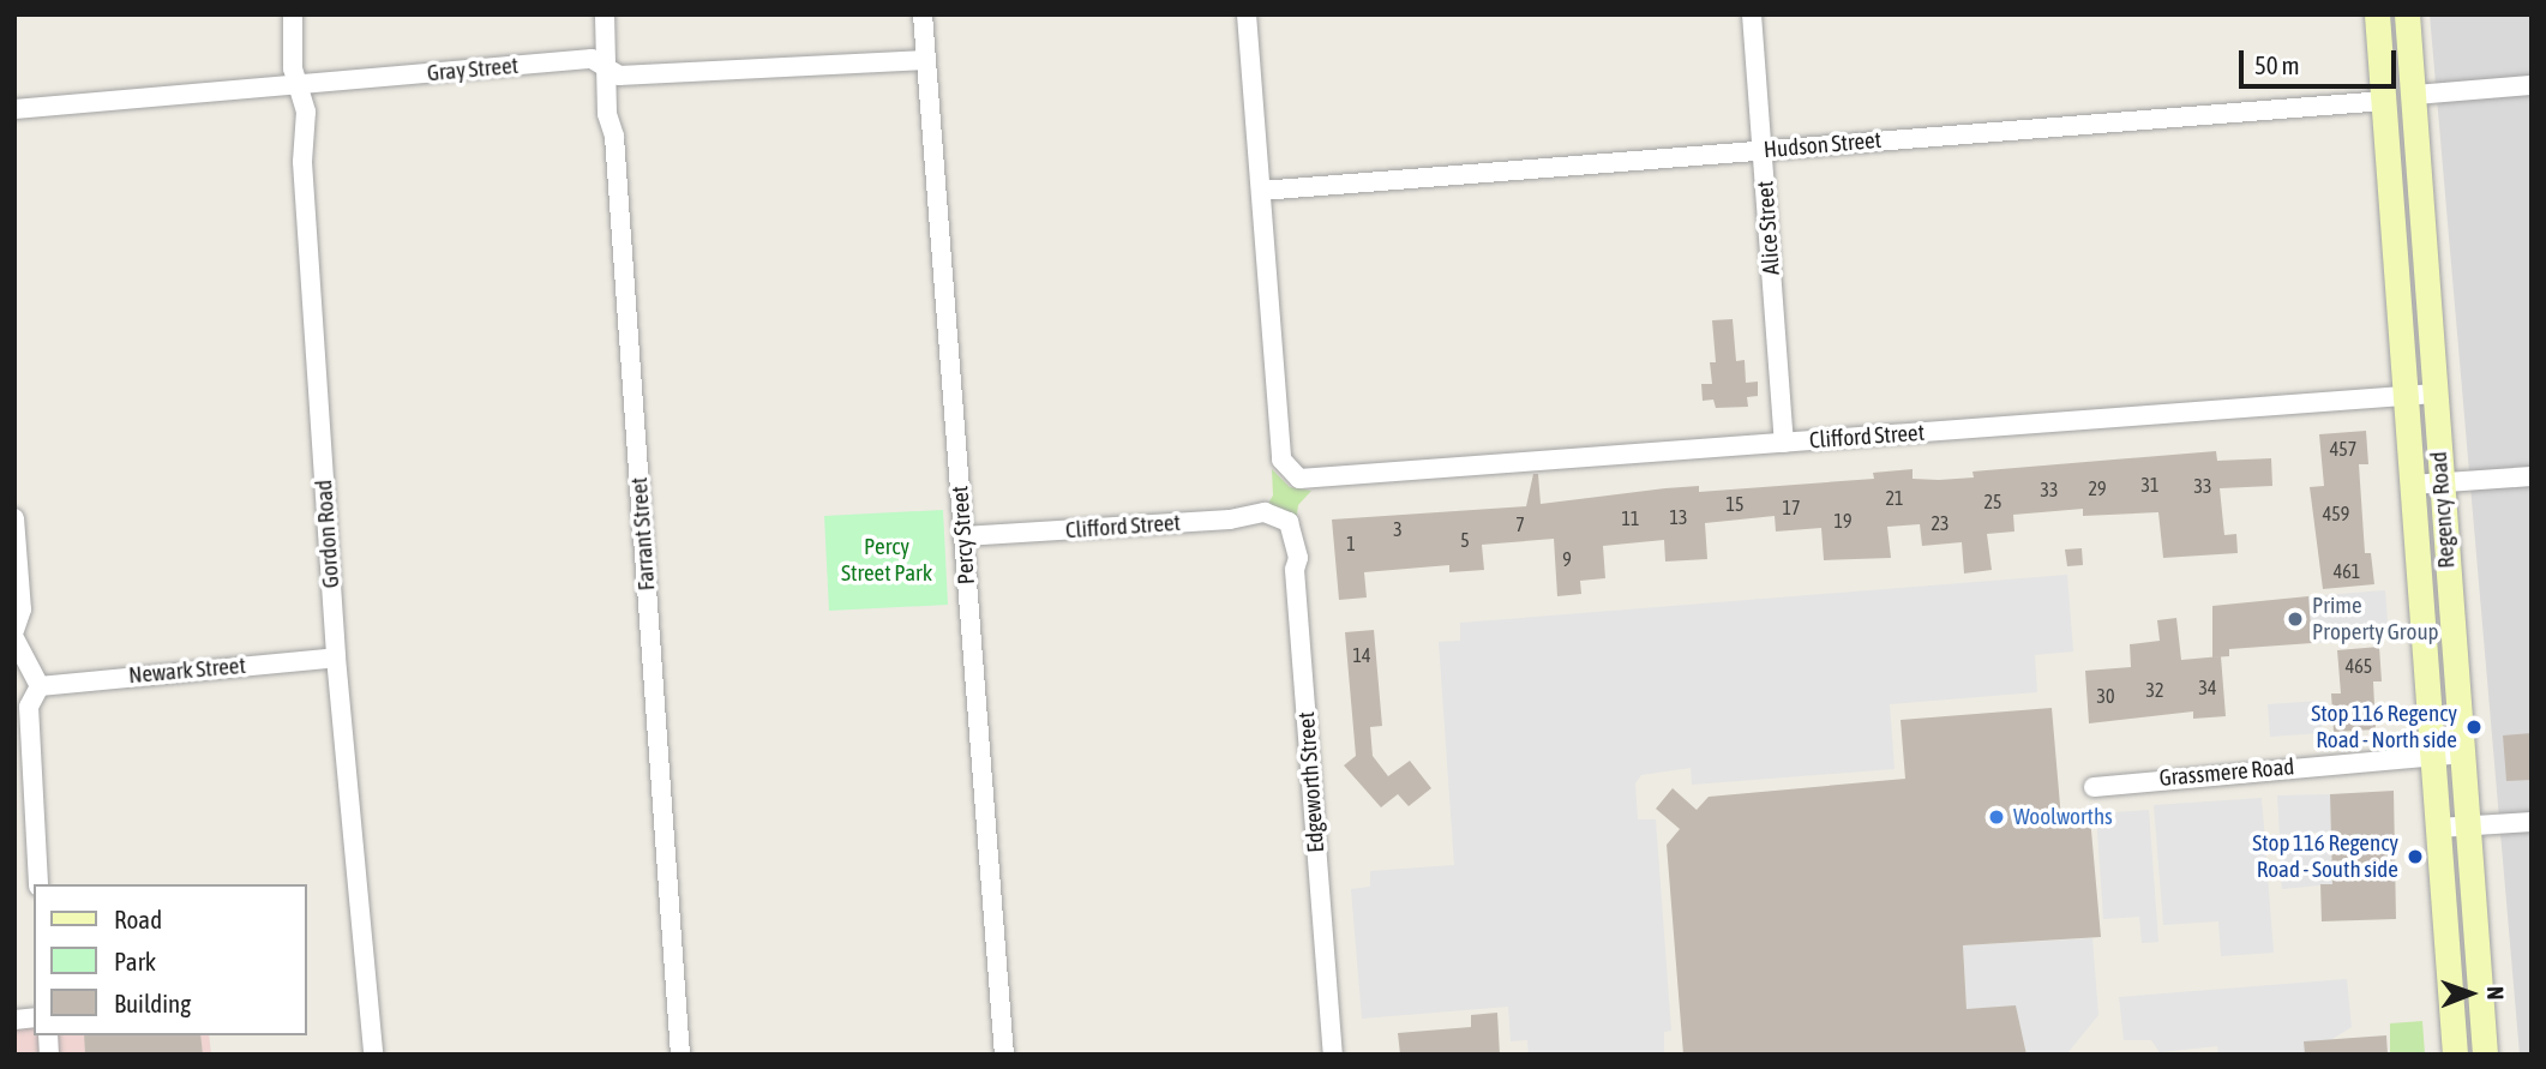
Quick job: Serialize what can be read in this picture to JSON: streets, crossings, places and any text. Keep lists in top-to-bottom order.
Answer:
{
  "streets": {
    "main road": ["Regency Road"],
    "street": [
      "Gray Street",
      "Hudson Street",
      "Alice Street",
      "Clifford Street",
      "Gordon Road",
      "Farrant Street",
      "Percy Street",
      "Newark Street",
      "Grassmere Road",
      "Edgeworth Street"
    ]
  },
  "crossings": [
    ["Gray Street", "Gordon Road"],
    ["Gray Street", "Farrant Street"],
    ["Gray Street", "Percy Street"],
    ["Hudson Street", "Alice Street"],
    ["Hudson Street", "Clifford Street"],
    ["Hudson Street", "Regency Road"],
    ["Alice Street", "Clifford Street"],
    ["Clifford Street", "Regency Road"],
    ["Clifford Street", "Percy Street"],
    ["Clifford Street", "Edgeworth Street"],
    ["Regency Road", "Grassmere Road"],
    ["Gordon Road", "Newark Street"]
  ],
  "parks": ["Percy Street Park"],
  "places": [
    "Prime Property Group",
    "Stop 116 Regency Road - North side",
    "Woolworths",
    "Stop 116 Regency Road - South side"
  ],
  "house_numbers": [
    "457",
    "31",
    "33",
    "29",
    "33",
    "21",
    "25",
    "15",
    "17",
    "459",
    "13",
    "11",
    "19",
    "23",
    "7",
    "3",
    "5",
    "1",
    "9",
    "461",
    "14",
    "465",
    "34",
    "32",
    "30"
  ],
  "legend": ["Road", "Park", "Building"],
  "scale_bar": "50 m",
  "north": "right"
}
